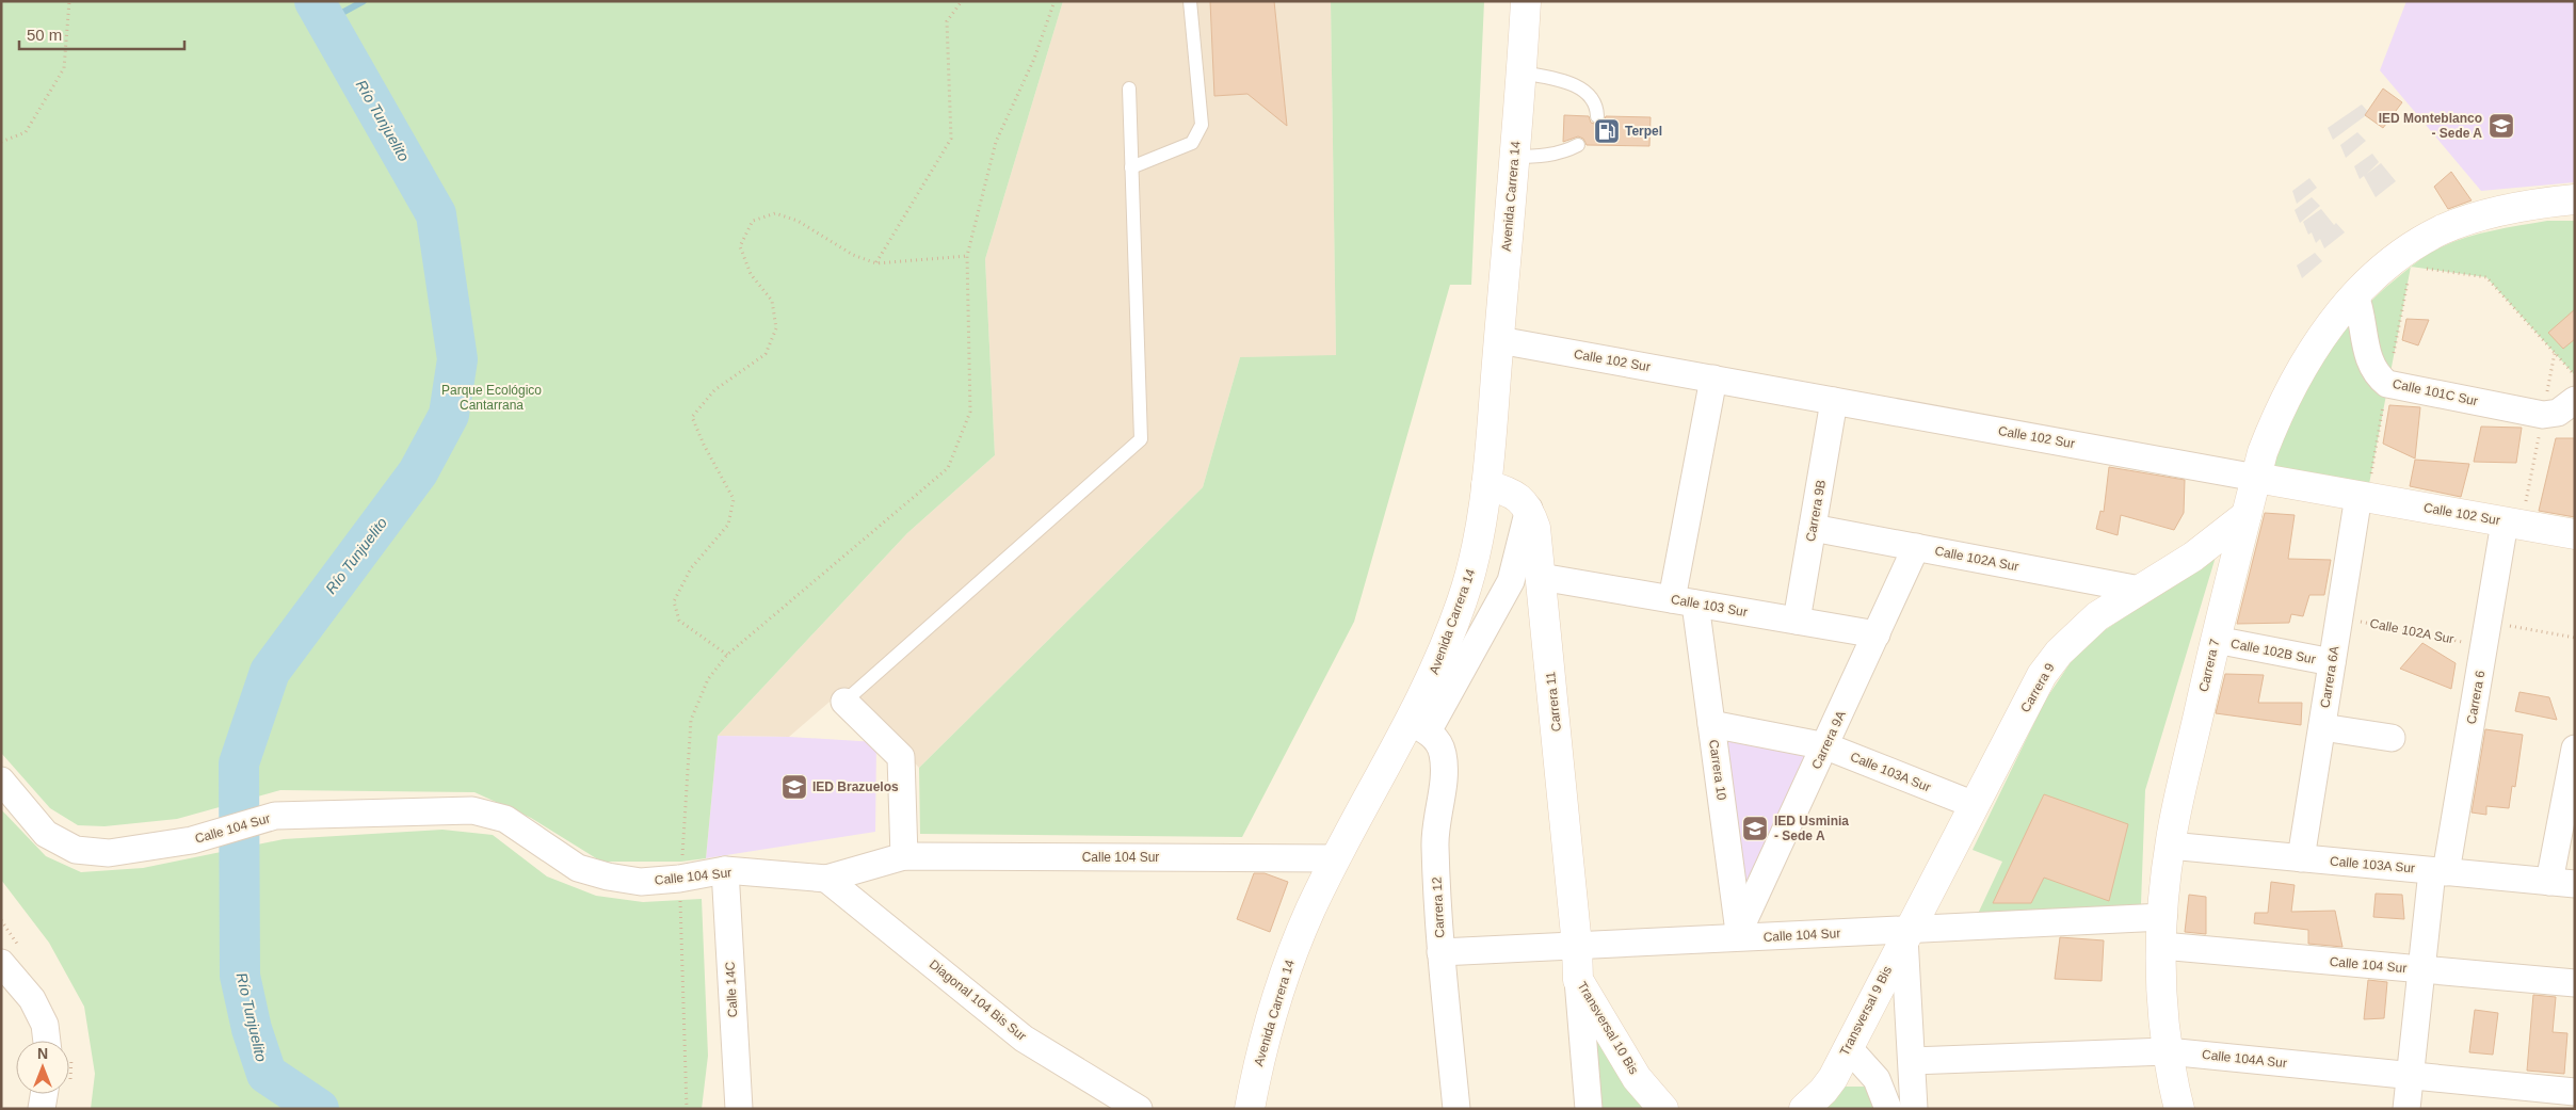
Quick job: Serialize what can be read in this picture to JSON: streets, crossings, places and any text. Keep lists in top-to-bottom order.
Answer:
{
  "streets": {
    "street": [
      "Avenida Carrera 14",
      "Calle 102 Sur",
      "Calle 101C Sur",
      "Carrera 9B",
      "Calle 102A Sur",
      "Calle 103 Sur",
      "Calle 102B Sur",
      "Carrera 7",
      "Carrera 6A",
      "Carrera 9",
      "Carrera 6",
      "Carrera 11",
      "Carrera 9A",
      "Carrera 10",
      "Calle 103A Sur",
      "Calle 104 Sur",
      "Carrera 12",
      "Calle 14C",
      "Diagonal 104 Bis Sur",
      "Transversal 9 Bis",
      "Transversal 10 Bis",
      "Calle 104A Sur"
    ]
  },
  "crossings": [
    ["Avenida Carrera 14", "Calle 102 Sur"],
    ["Avenida Carrera 14", "Calle 104 Sur"],
    ["Avenida Carrera 14", "Carrera 12"],
    ["Calle 102 Sur", "Carrera 9B"],
    ["Calle 102 Sur", "Carrera 7"],
    ["Calle 102 Sur", "Carrera 6A"],
    ["Calle 102 Sur", "Carrera 6"],
    ["Calle 102 Sur", "Carrera 10"],
    ["Calle 101C Sur", "Carrera 7"],
    ["Carrera 9B", "Calle 102A Sur"],
    ["Carrera 9B", "Calle 103 Sur"],
    ["Calle 102A Sur", "Carrera 6A"],
    ["Calle 102A Sur", "Carrera 9"],
    ["Calle 102A Sur", "Carrera 6"],
    ["Calle 102A Sur", "Carrera 9A"],
    ["Calle 103 Sur", "Carrera 11"],
    ["Calle 103 Sur", "Carrera 9A"],
    ["Calle 103 Sur", "Carrera 10"],
    ["Calle 102B Sur", "Carrera 7"],
    ["Calle 102B Sur", "Carrera 6A"],
    ["Carrera 7", "Carrera 9"],
    ["Carrera 7", "Calle 103A Sur"],
    ["Carrera 7", "Calle 104 Sur"],
    ["Carrera 7", "Calle 104A Sur"],
    ["Carrera 6A", "Calle 103A Sur"],
    ["Carrera 9", "Calle 103A Sur"],
    ["Carrera 9", "Calle 104 Sur"],
    ["Carrera 9", "Transversal 9 Bis"],
    ["Carrera 6", "Calle 103A Sur"],
    ["Carrera 6", "Calle 104 Sur"],
    ["Carrera 6", "Calle 104A Sur"],
    ["Carrera 11", "Calle 104 Sur"],
    ["Carrera 11", "Transversal 10 Bis"],
    ["Carrera 9A", "Carrera 10"],
    ["Carrera 9A", "Calle 103A Sur"],
    ["Carrera 9A", "Calle 104 Sur"],
    ["Carrera 10", "Calle 103A Sur"],
    ["Carrera 10", "Calle 104 Sur"],
    ["Calle 104 Sur", "Carrera 12"],
    ["Calle 104 Sur", "Calle 14C"],
    ["Calle 104 Sur", "Diagonal 104 Bis Sur"],
    ["Calle 104 Sur", "Transversal 9 Bis"],
    ["Calle 104 Sur", "Transversal 10 Bis"]
  ],
  "water": ["Río Tunjuelito"],
  "parks": ["Parque Ecológico Cantarrana"],
  "places": {
    "school or university": ["IED Monteblanco - Sede A", "IED Brazuelos", "IED Usminia - Sede A"],
    "fuel station": ["Terpel"]
  },
  "scale_bar": "50 m",
  "north": "top"
}
